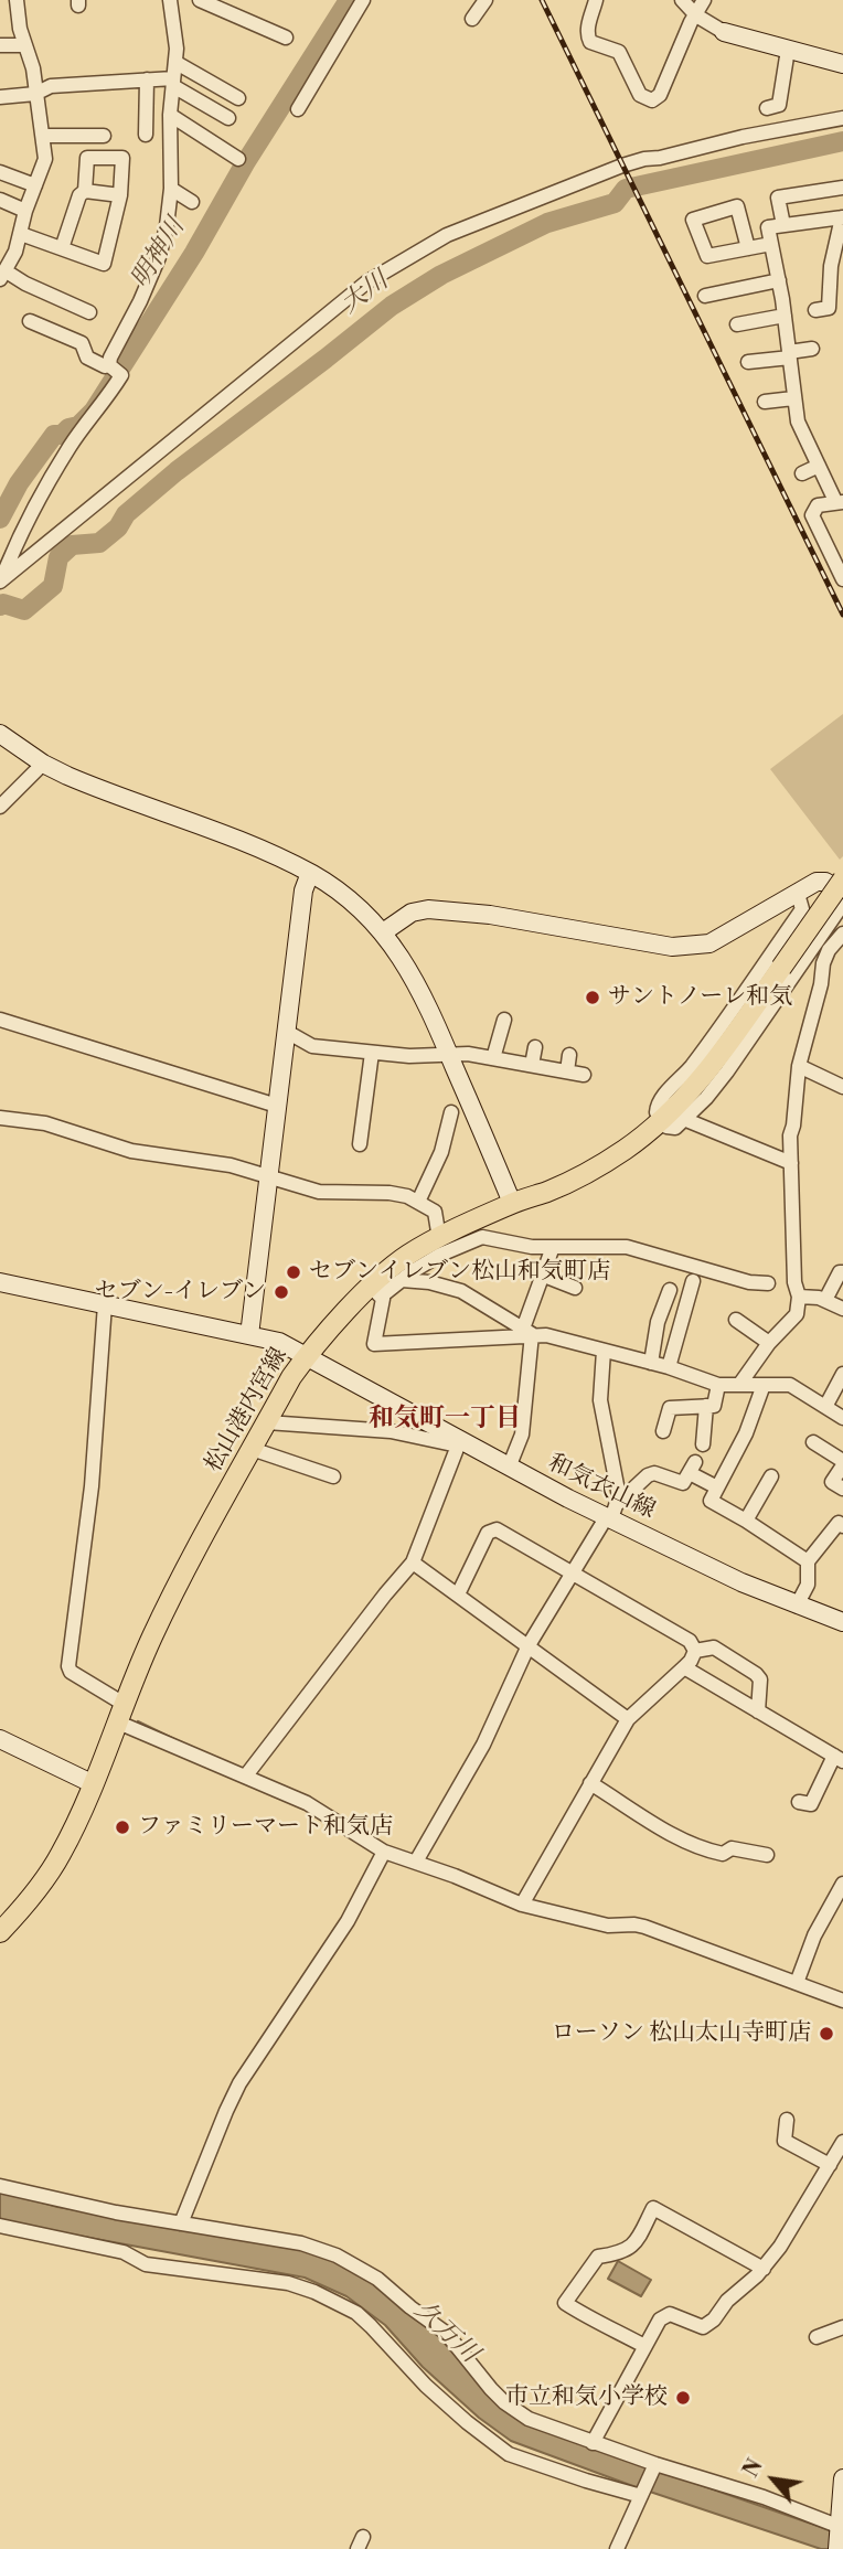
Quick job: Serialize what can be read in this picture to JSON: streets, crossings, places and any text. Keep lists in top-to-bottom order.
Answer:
{
  "streets": {
    "main road": ["松山港内宮線"],
    "street": ["和気衣山線"]
  },
  "crossings": [
    ["松山港内宮線", "和気衣山線"]
  ],
  "districts": ["和気町一丁目"],
  "water": ["明神川", "大川", "久万川"],
  "places": [
    "サントノーレ和気",
    "セブンイレブン松山和気町店",
    "セブン-イレブン",
    "ファミリーマート和気店",
    "ローソン 松山太山寺町店",
    "市立和気小学校"
  ],
  "north": "top left"
}
